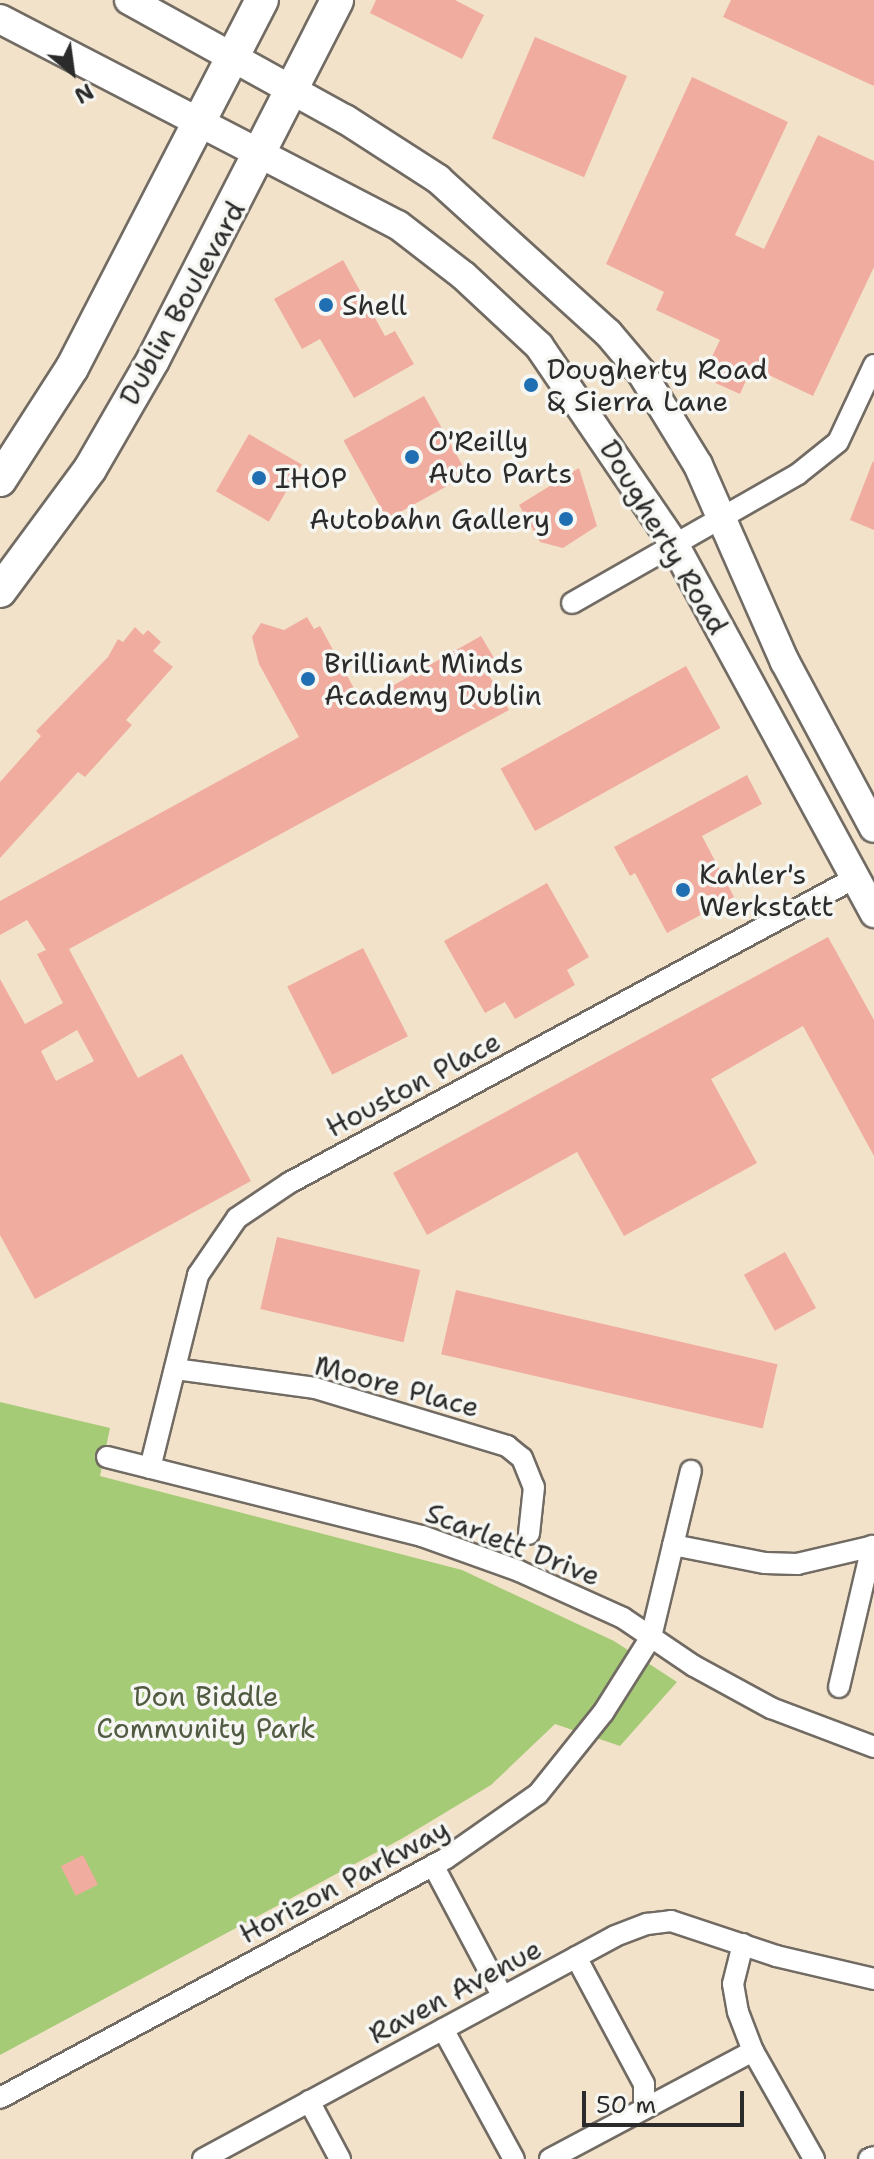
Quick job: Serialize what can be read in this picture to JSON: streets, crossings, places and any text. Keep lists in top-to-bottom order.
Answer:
{
  "streets": {
    "main road": ["Dublin Boulevard", "Dougherty Road"],
    "street": [
      "Houston Place",
      "Moore Place",
      "Scarlett Drive",
      "Horizon Parkway",
      "Raven Avenue"
    ]
  },
  "crossings": [
    ["Dublin Boulevard", "Dougherty Road"],
    ["Dougherty Road", "Houston Place"],
    ["Houston Place", "Moore Place"],
    ["Houston Place", "Scarlett Drive"],
    ["Scarlett Drive", "Horizon Parkway"]
  ],
  "parks": ["Don Biddle Community Park"],
  "places": [
    "Shell",
    "Dougherty Road & Sierra Lane",
    "O'Reilly Auto Parts",
    "IHOP",
    "Autobahn Gallery",
    "Brilliant Minds Academy Dublin",
    "Kahler's Werkstatt"
  ],
  "scale_bar": "50 m",
  "north": "bottom right"
}
